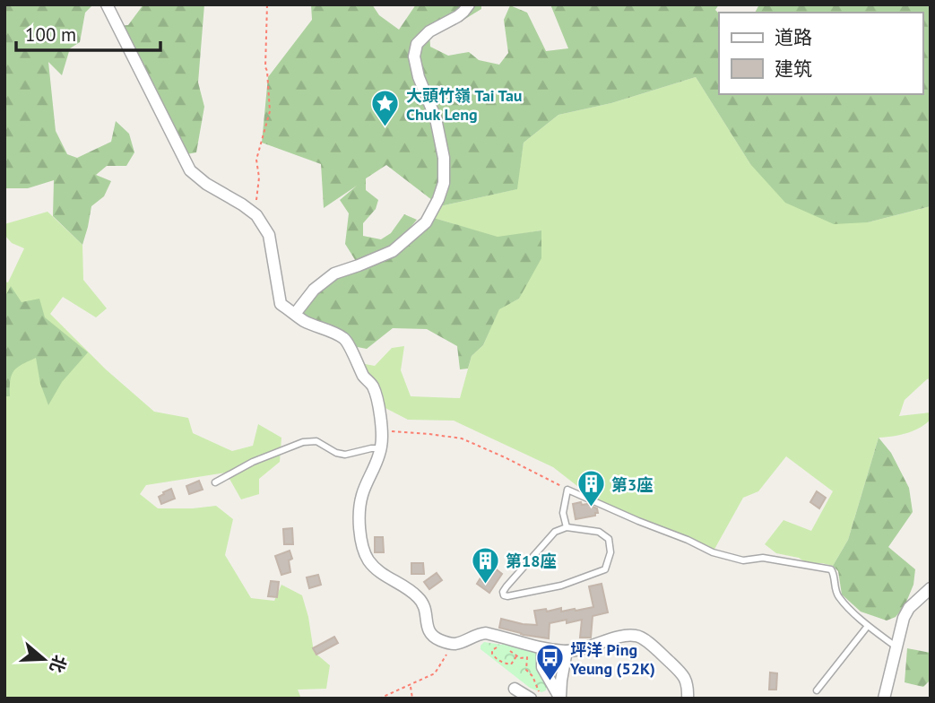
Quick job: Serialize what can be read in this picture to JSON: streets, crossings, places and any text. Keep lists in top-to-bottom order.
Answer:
{
  "places": {
    "place": ["大頭竹嶺 Tai Tau Chuk Leng"],
    "building": ["第3座", "第18座"],
    "bus stop": ["坪洋 Ping Yeung (52K)"]
  },
  "legend": ["道路", "建筑"],
  "scale_bar": "100 m",
  "north": "right"
}
